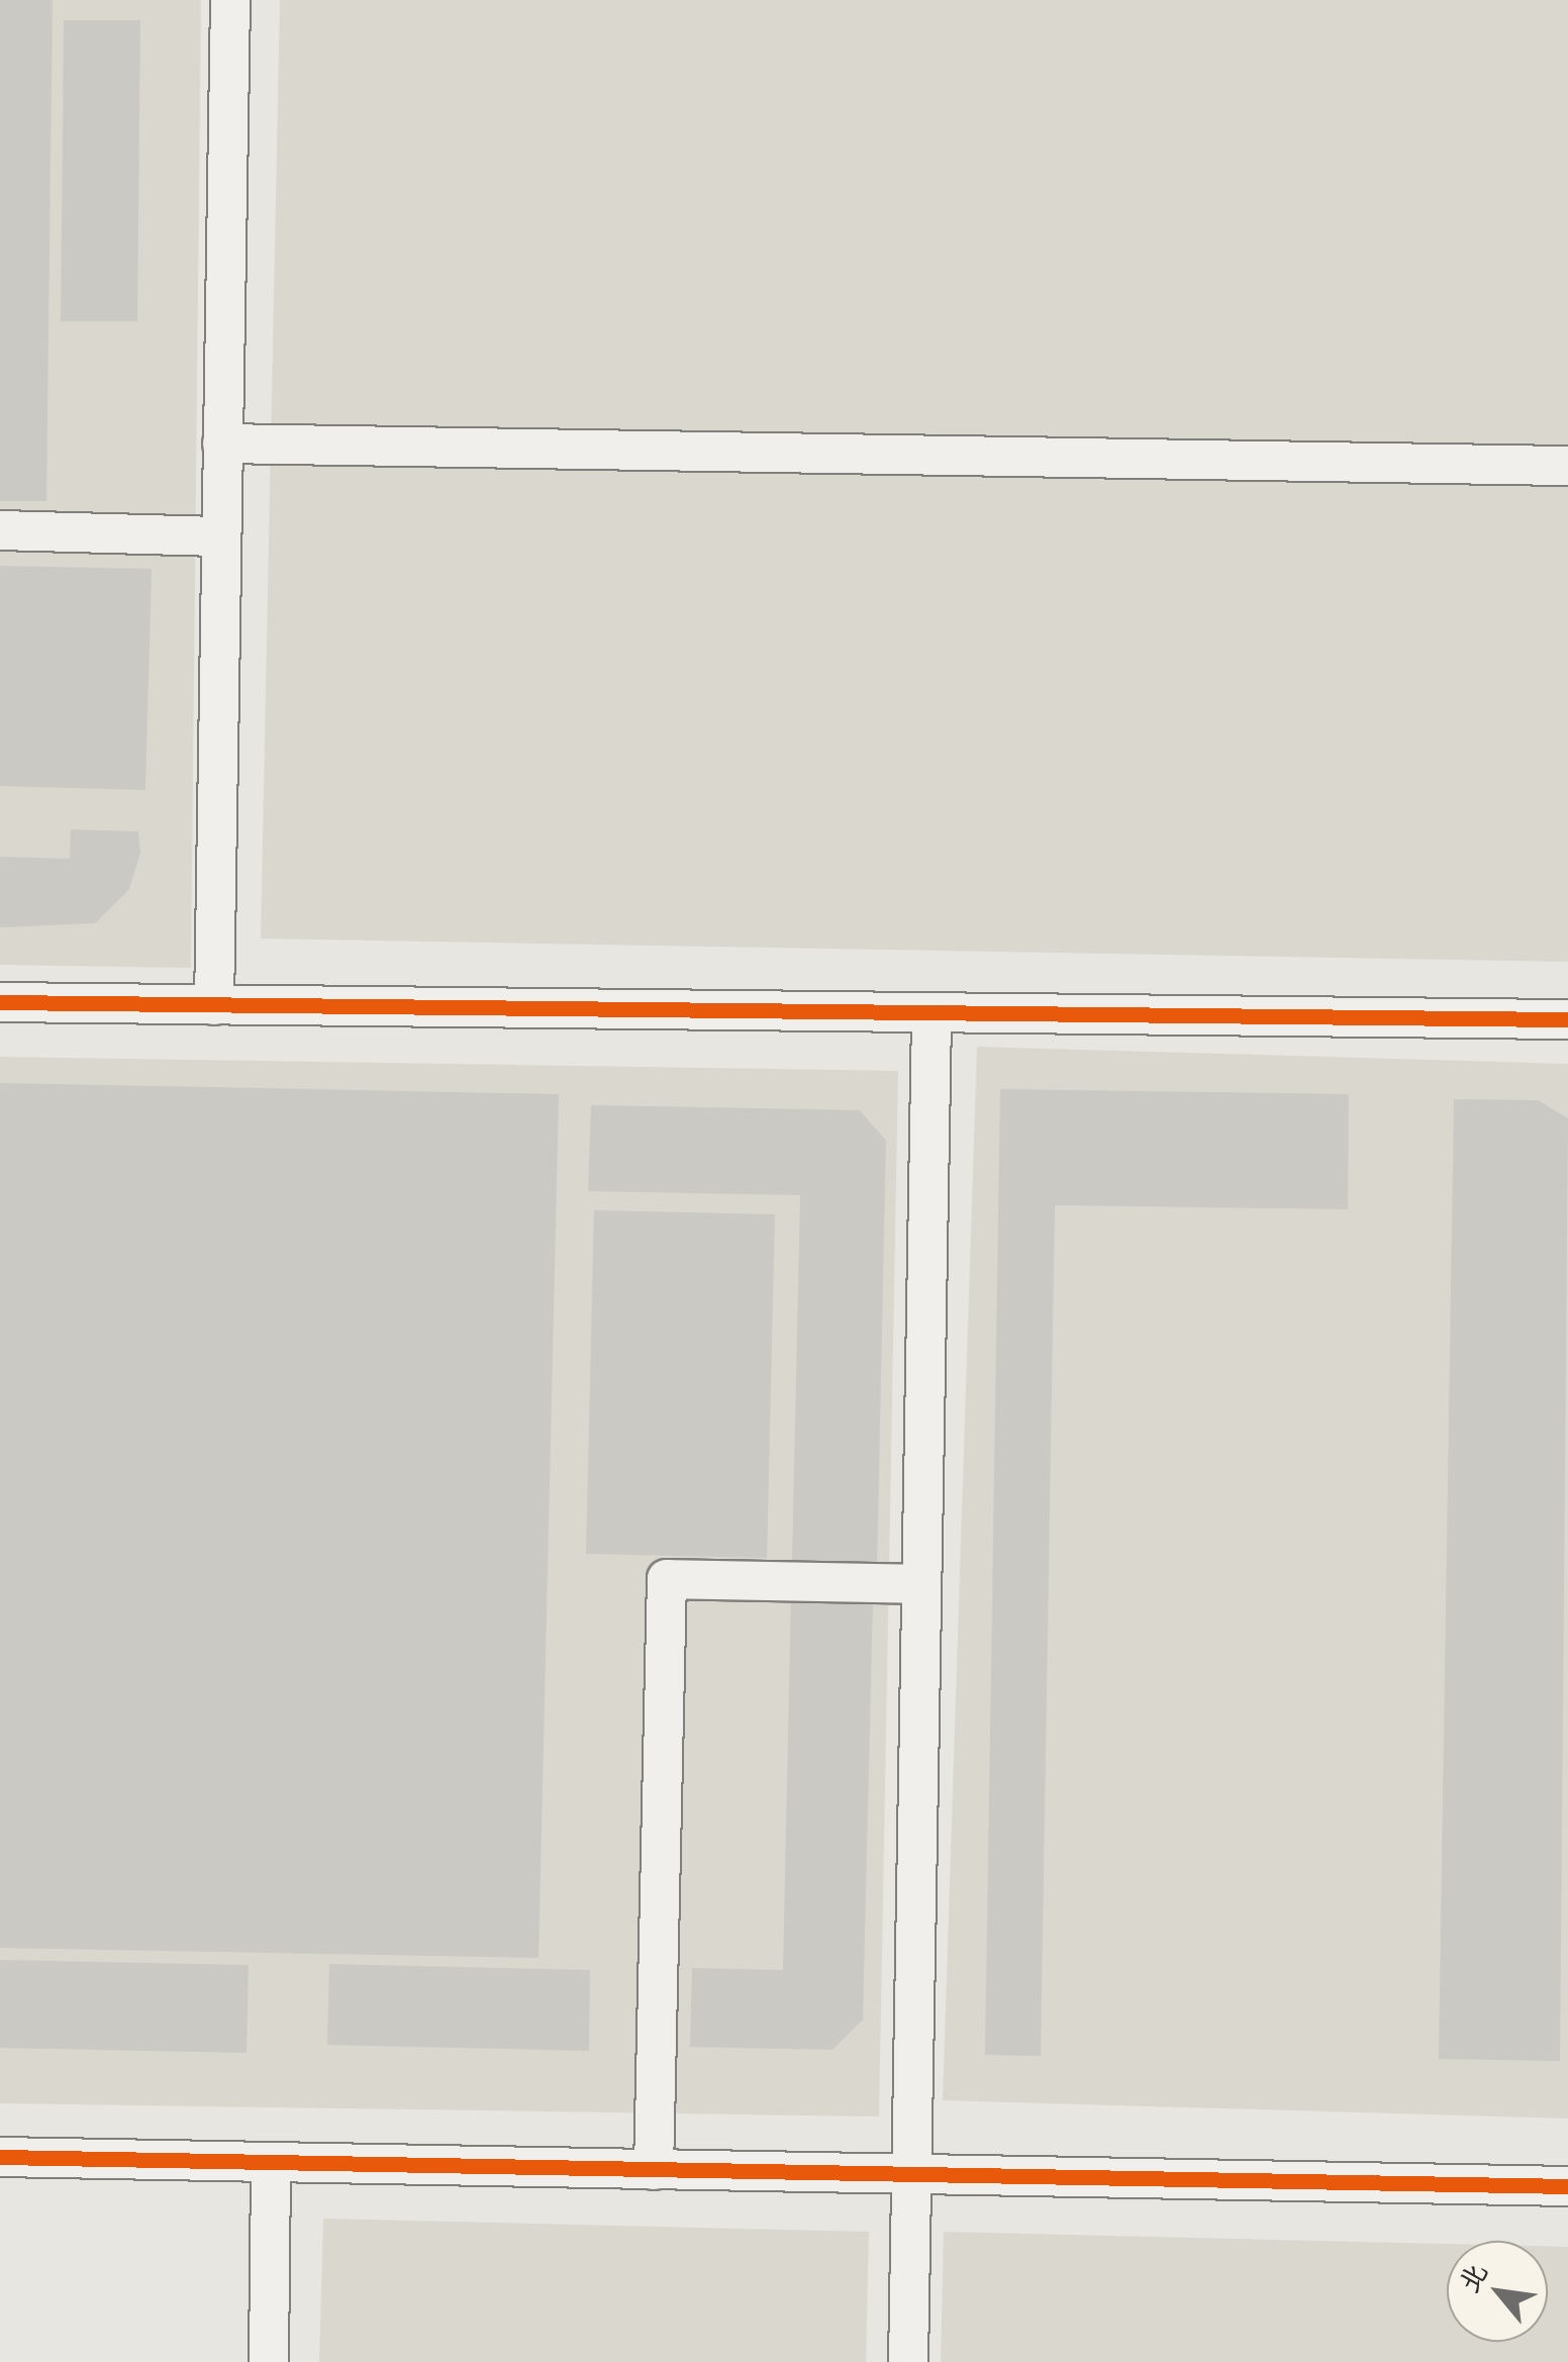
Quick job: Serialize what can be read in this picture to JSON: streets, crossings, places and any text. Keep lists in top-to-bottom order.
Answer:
{
  "north": "top left"
}
